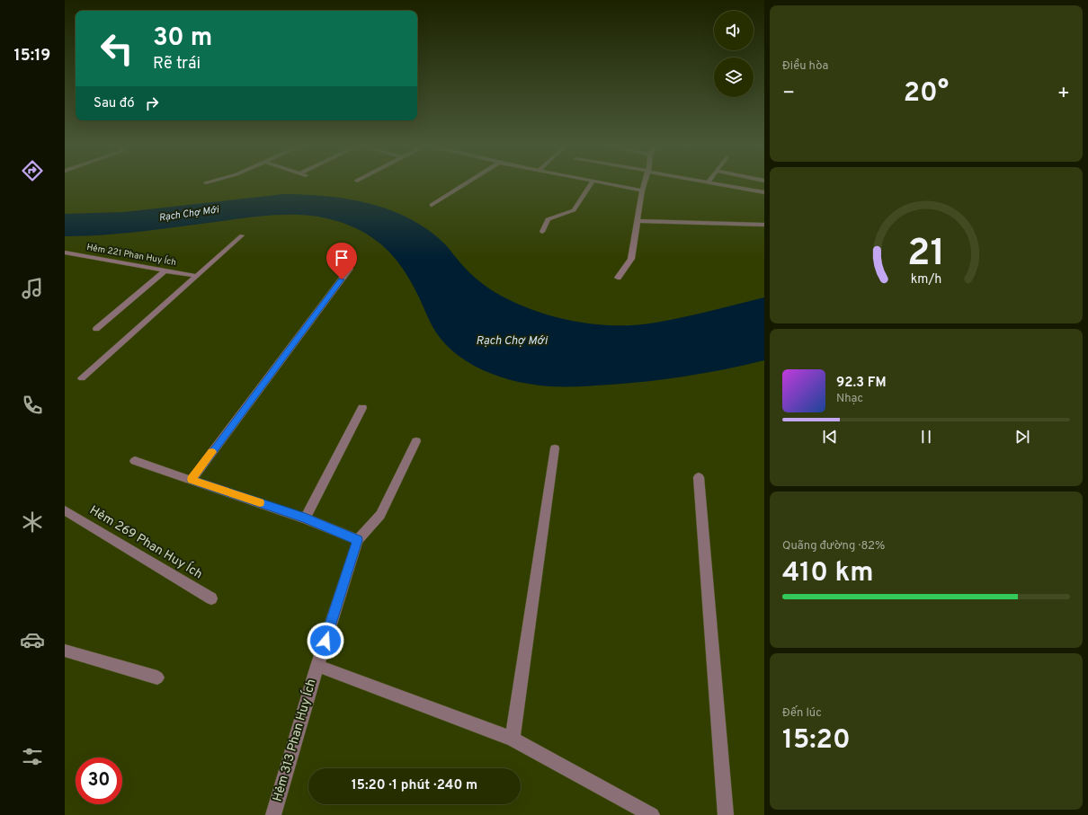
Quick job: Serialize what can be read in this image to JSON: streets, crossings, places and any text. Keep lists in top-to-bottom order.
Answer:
{
  "streets": {
    "street": ["Hẻm 221 Phan Huy Ích", "Hẻm 269 Phan Huy Ích", "Hẻm 313 Phan Huy Ích"]
  },
  "water": ["Rạch Chợ Mới"],
  "page": {
    "tabs": "15:19",
    "tile": [
      "Điều hòa",
      ["Quãng đường · 82%", "410 km"],
      ["Đến lúc", "15:20"]
    ],
    "turn": ["30 m", "Rẽ trái"],
    "heat": ["−", "20°", "+"],
    "then": "Sau đó",
    "song": ["92.3 FM", "Nhạc"],
    "limit": "30",
    "trip": "15:20 · 1 phút · 240 m",
    "gauge": ["21", "km/h"]
  }
}
